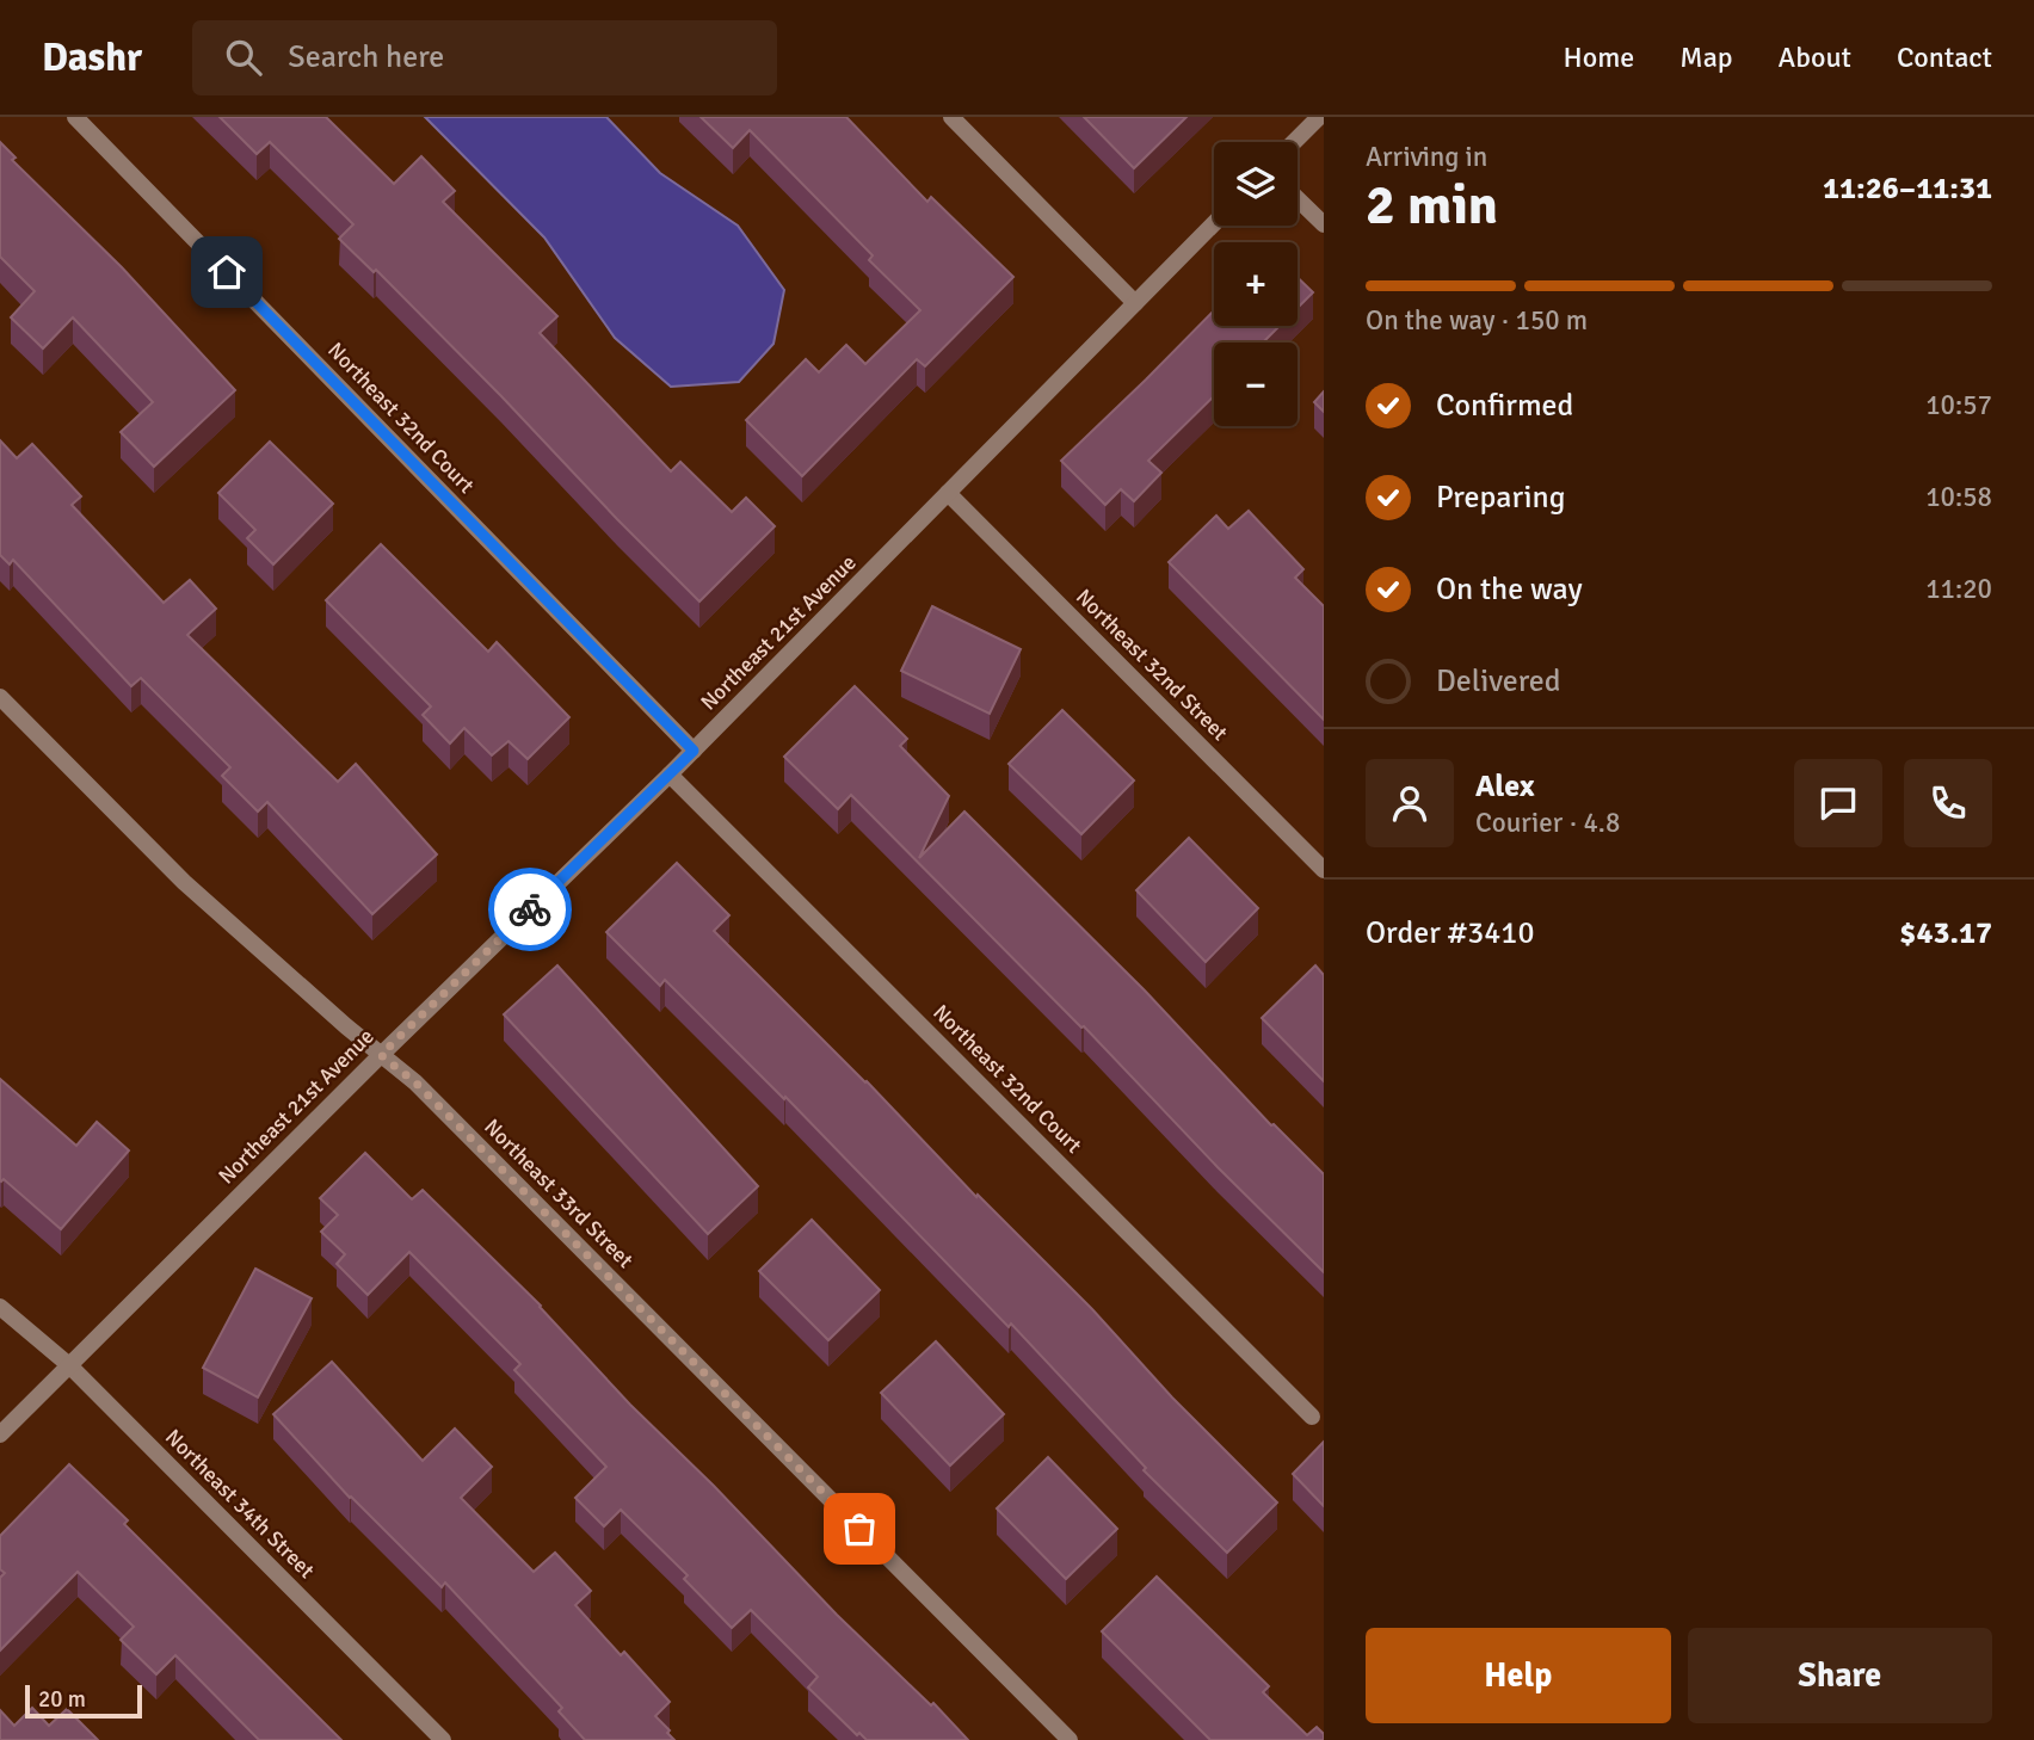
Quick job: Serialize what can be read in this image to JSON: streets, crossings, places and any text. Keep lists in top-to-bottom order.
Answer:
{
  "streets": {
    "street": [
      "Northeast 32nd Court",
      "Northeast 21st Avenue",
      "Northeast 32nd Street",
      "Northeast 33rd Street",
      "Northeast 34th Street"
    ]
  },
  "crossings": [
    ["Northeast 32nd Court", "Northeast 21st Avenue"],
    ["Northeast 21st Avenue", "Northeast 32nd Street"],
    ["Northeast 21st Avenue", "Northeast 33rd Street"],
    ["Northeast 21st Avenue", "Northeast 34th Street"]
  ],
  "scale_bar": "20 m",
  "page": {
    "header": "Dashr",
    "search": "Search here",
    "nav": [
      "Home",
      "Map",
      "About",
      "Contact"
    ],
    "heading": ["2 min", "Arriving in", "11:26–11:31"],
    "panel": [
      "Alex",
      "Courier · 4.8",
      "Order #3410",
      "$43.17"
    ],
    "map_buttons": ["+", "−"],
    "bar": "On the way · 150 m",
    "list": [
      ["Confirmed", "10:57"],
      ["Preparing", "10:58"],
      ["On the way", "11:20"],
      "Delivered"
    ],
    "buttons": ["Help", "Share"],
    "scale": "20 m"
  }
}
